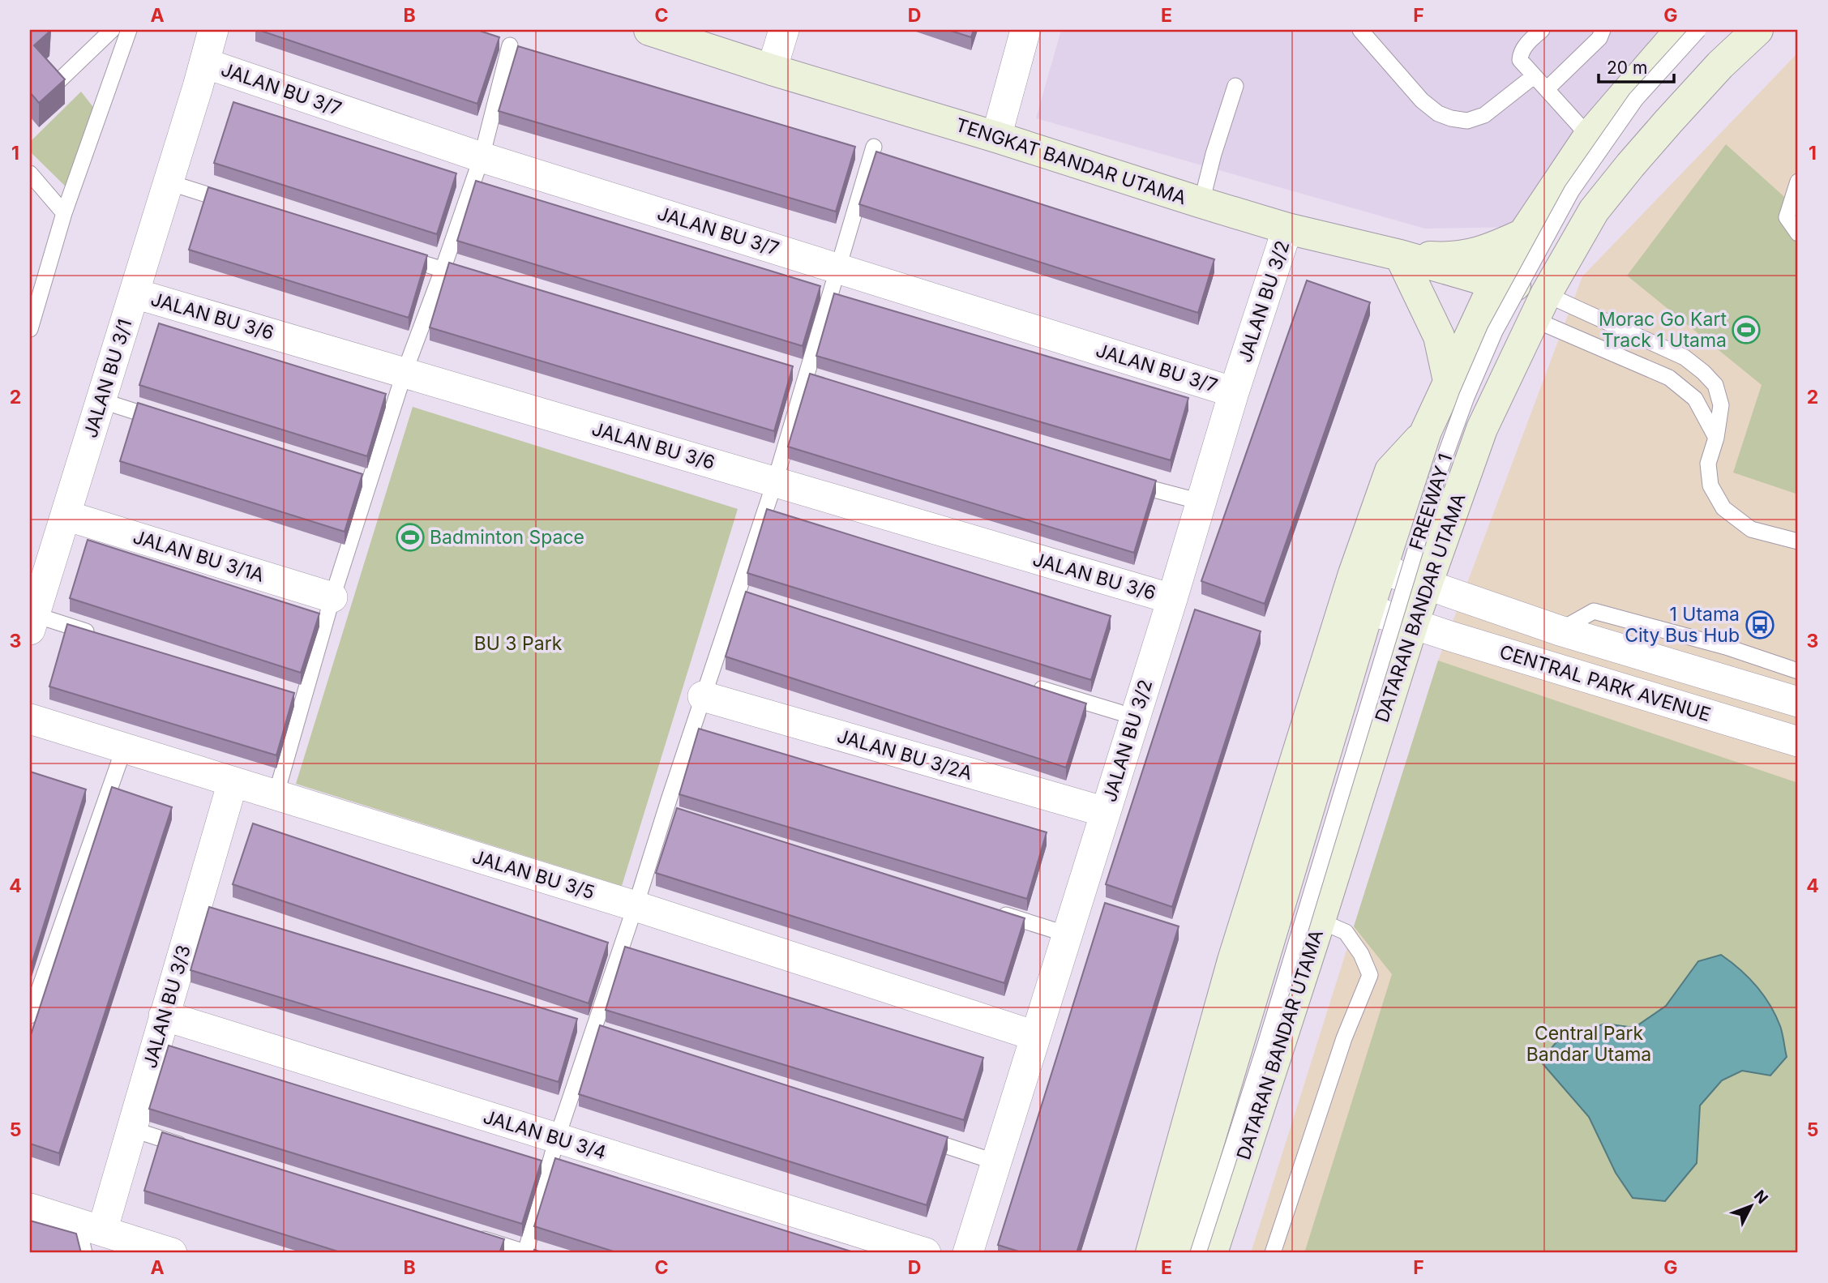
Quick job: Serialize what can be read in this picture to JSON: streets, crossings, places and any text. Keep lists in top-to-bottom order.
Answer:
{
  "streets": {
    "main road": ["TENGKAT BANDAR UTAMA", "DATARAN BANDAR UTAMA"],
    "street": [
      "JALAN BU 3/7",
      "JALAN BU 3/2",
      "JALAN BU 3/6",
      "JALAN BU 3/1",
      "JALAN BU 3/1A",
      "CENTRAL PARK AVENUE",
      "JALAN BU 3/2A",
      "JALAN BU 3/5",
      "JALAN BU 3/3",
      "JALAN BU 3/4"
    ],
    "lane": ["FREEWAY 1"]
  },
  "crossings": [
    ["JALAN BU 3/7", "JALAN BU 3/2"],
    ["JALAN BU 3/7", "JALAN BU 3/1"],
    ["TENGKAT BANDAR UTAMA", "JALAN BU 3/2"],
    ["TENGKAT BANDAR UTAMA", "DATARAN BANDAR UTAMA"],
    ["JALAN BU 3/2", "JALAN BU 3/6"],
    ["JALAN BU 3/2", "JALAN BU 3/2A"],
    ["JALAN BU 3/2", "JALAN BU 3/5"],
    ["JALAN BU 3/6", "JALAN BU 3/1"],
    ["JALAN BU 3/1", "JALAN BU 3/1A"],
    ["DATARAN BANDAR UTAMA", "CENTRAL PARK AVENUE"],
    ["JALAN BU 3/5", "JALAN BU 3/3"],
    ["JALAN BU 3/3", "JALAN BU 3/4"]
  ],
  "parks": ["BU 3 Park", "Central Park Bandar Utama"],
  "places": {
    "sports": ["Morac Go Kart Track 1 Utama", "Badminton Space"],
    "bus stop": ["1 Utama City Bus Hub"]
  },
  "scale_bar": "20 m",
  "north": "top right",
  "grid": {
    "columns": [
      "A",
      "B",
      "C",
      "D",
      "E",
      "F",
      "G"
    ],
    "rows": [
      "1",
      "2",
      "3",
      "4",
      "5"
    ]
  }
}
